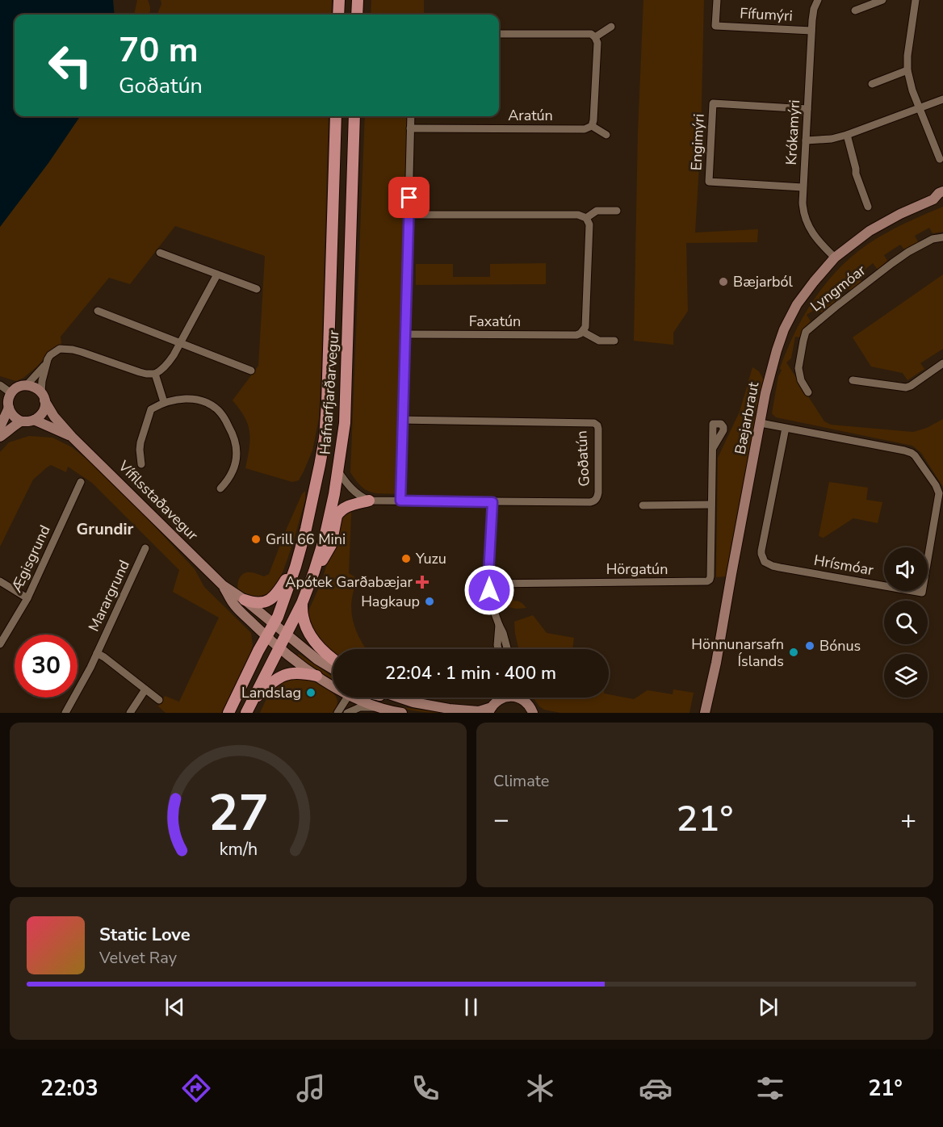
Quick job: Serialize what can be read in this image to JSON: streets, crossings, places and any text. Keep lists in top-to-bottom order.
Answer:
{
  "streets": {
    "main road": ["Hafnarfjarðarvegur"],
    "street": [
      "Fífumýri",
      "Aratún",
      "Krókamýri",
      "Engimýri",
      "Lyngmóar",
      "Faxatún",
      "Bæjarbraut",
      "Goðatún",
      "Vífilsstaðavegur",
      "Ægisgrund",
      "Hrísmóar",
      "Hörgatún",
      "Marargrund"
    ]
  },
  "crossings": [
    ["Fífumýri", "Krókamýri"],
    ["Krókamýri", "Engimýri"],
    ["Krókamýri", "Bæjarbraut"],
    ["Hafnarfjarðarvegur", "Vífilsstaðavegur"],
    ["Bæjarbraut", "Hrísmóar"]
  ],
  "districts": ["Grundir"],
  "places": {
    "other": [
      "Bæjarból",
      "Grill 66 Mini",
      "Yuzu",
      "Hagkaup",
      "Bónus",
      "Hönnunarsafn Íslands",
      "Landslag"
    ],
    "health": ["Apótek Garðabæjar"]
  },
  "page": {
    "turn": ["70 m", "Goðatún"],
    "limit": "30",
    "trip": "22:04 · 1 min · 400 m",
    "tile": "Climate",
    "heat": ["−", "21°", "+"],
    "song": ["Static Love", "Velvet Ray"],
    "tabs": ["22:03", "21°"],
    "gauge": ["27", "km/h"]
  }
}
